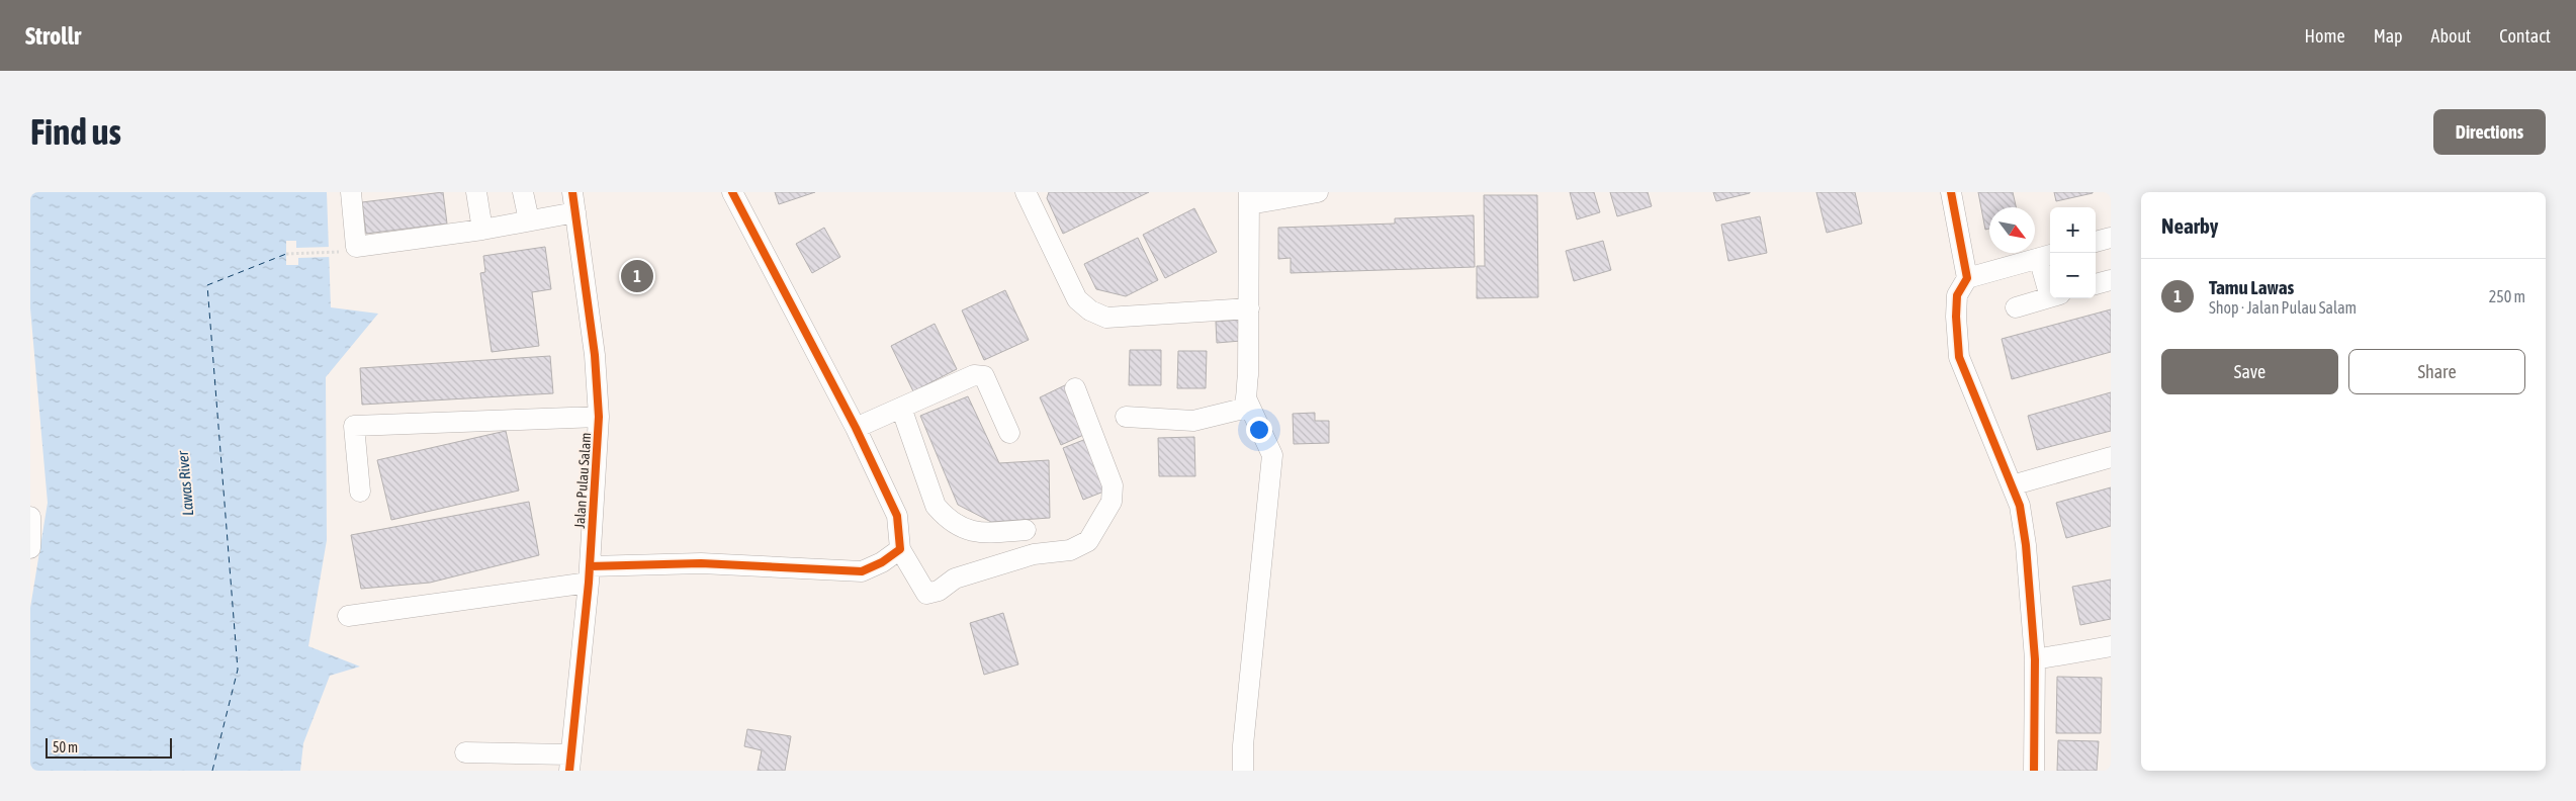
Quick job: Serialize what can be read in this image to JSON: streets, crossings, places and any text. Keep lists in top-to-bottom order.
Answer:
{
  "streets": {
    "street": ["Jalan Pulau Salam"]
  },
  "water": ["Lawas River"],
  "scale_bar": "50 m",
  "north": "bottom right",
  "page": {
    "header": "Strollr",
    "nav": [
      "Home",
      "Map",
      "About",
      "Contact"
    ],
    "buttons": [
      "Directions",
      ["Save", "Share"]
    ],
    "title": "Find us",
    "heading": "Nearby",
    "map_buttons": ["+", "−"],
    "pins": "1",
    "list": [
      {
        "mark": "1",
        "name": "Tamu Lawas",
        "note": "Shop · Jalan Pulau Salam",
        "value": "250 m"
      }
    ],
    "scale": "50 m"
  }
}
